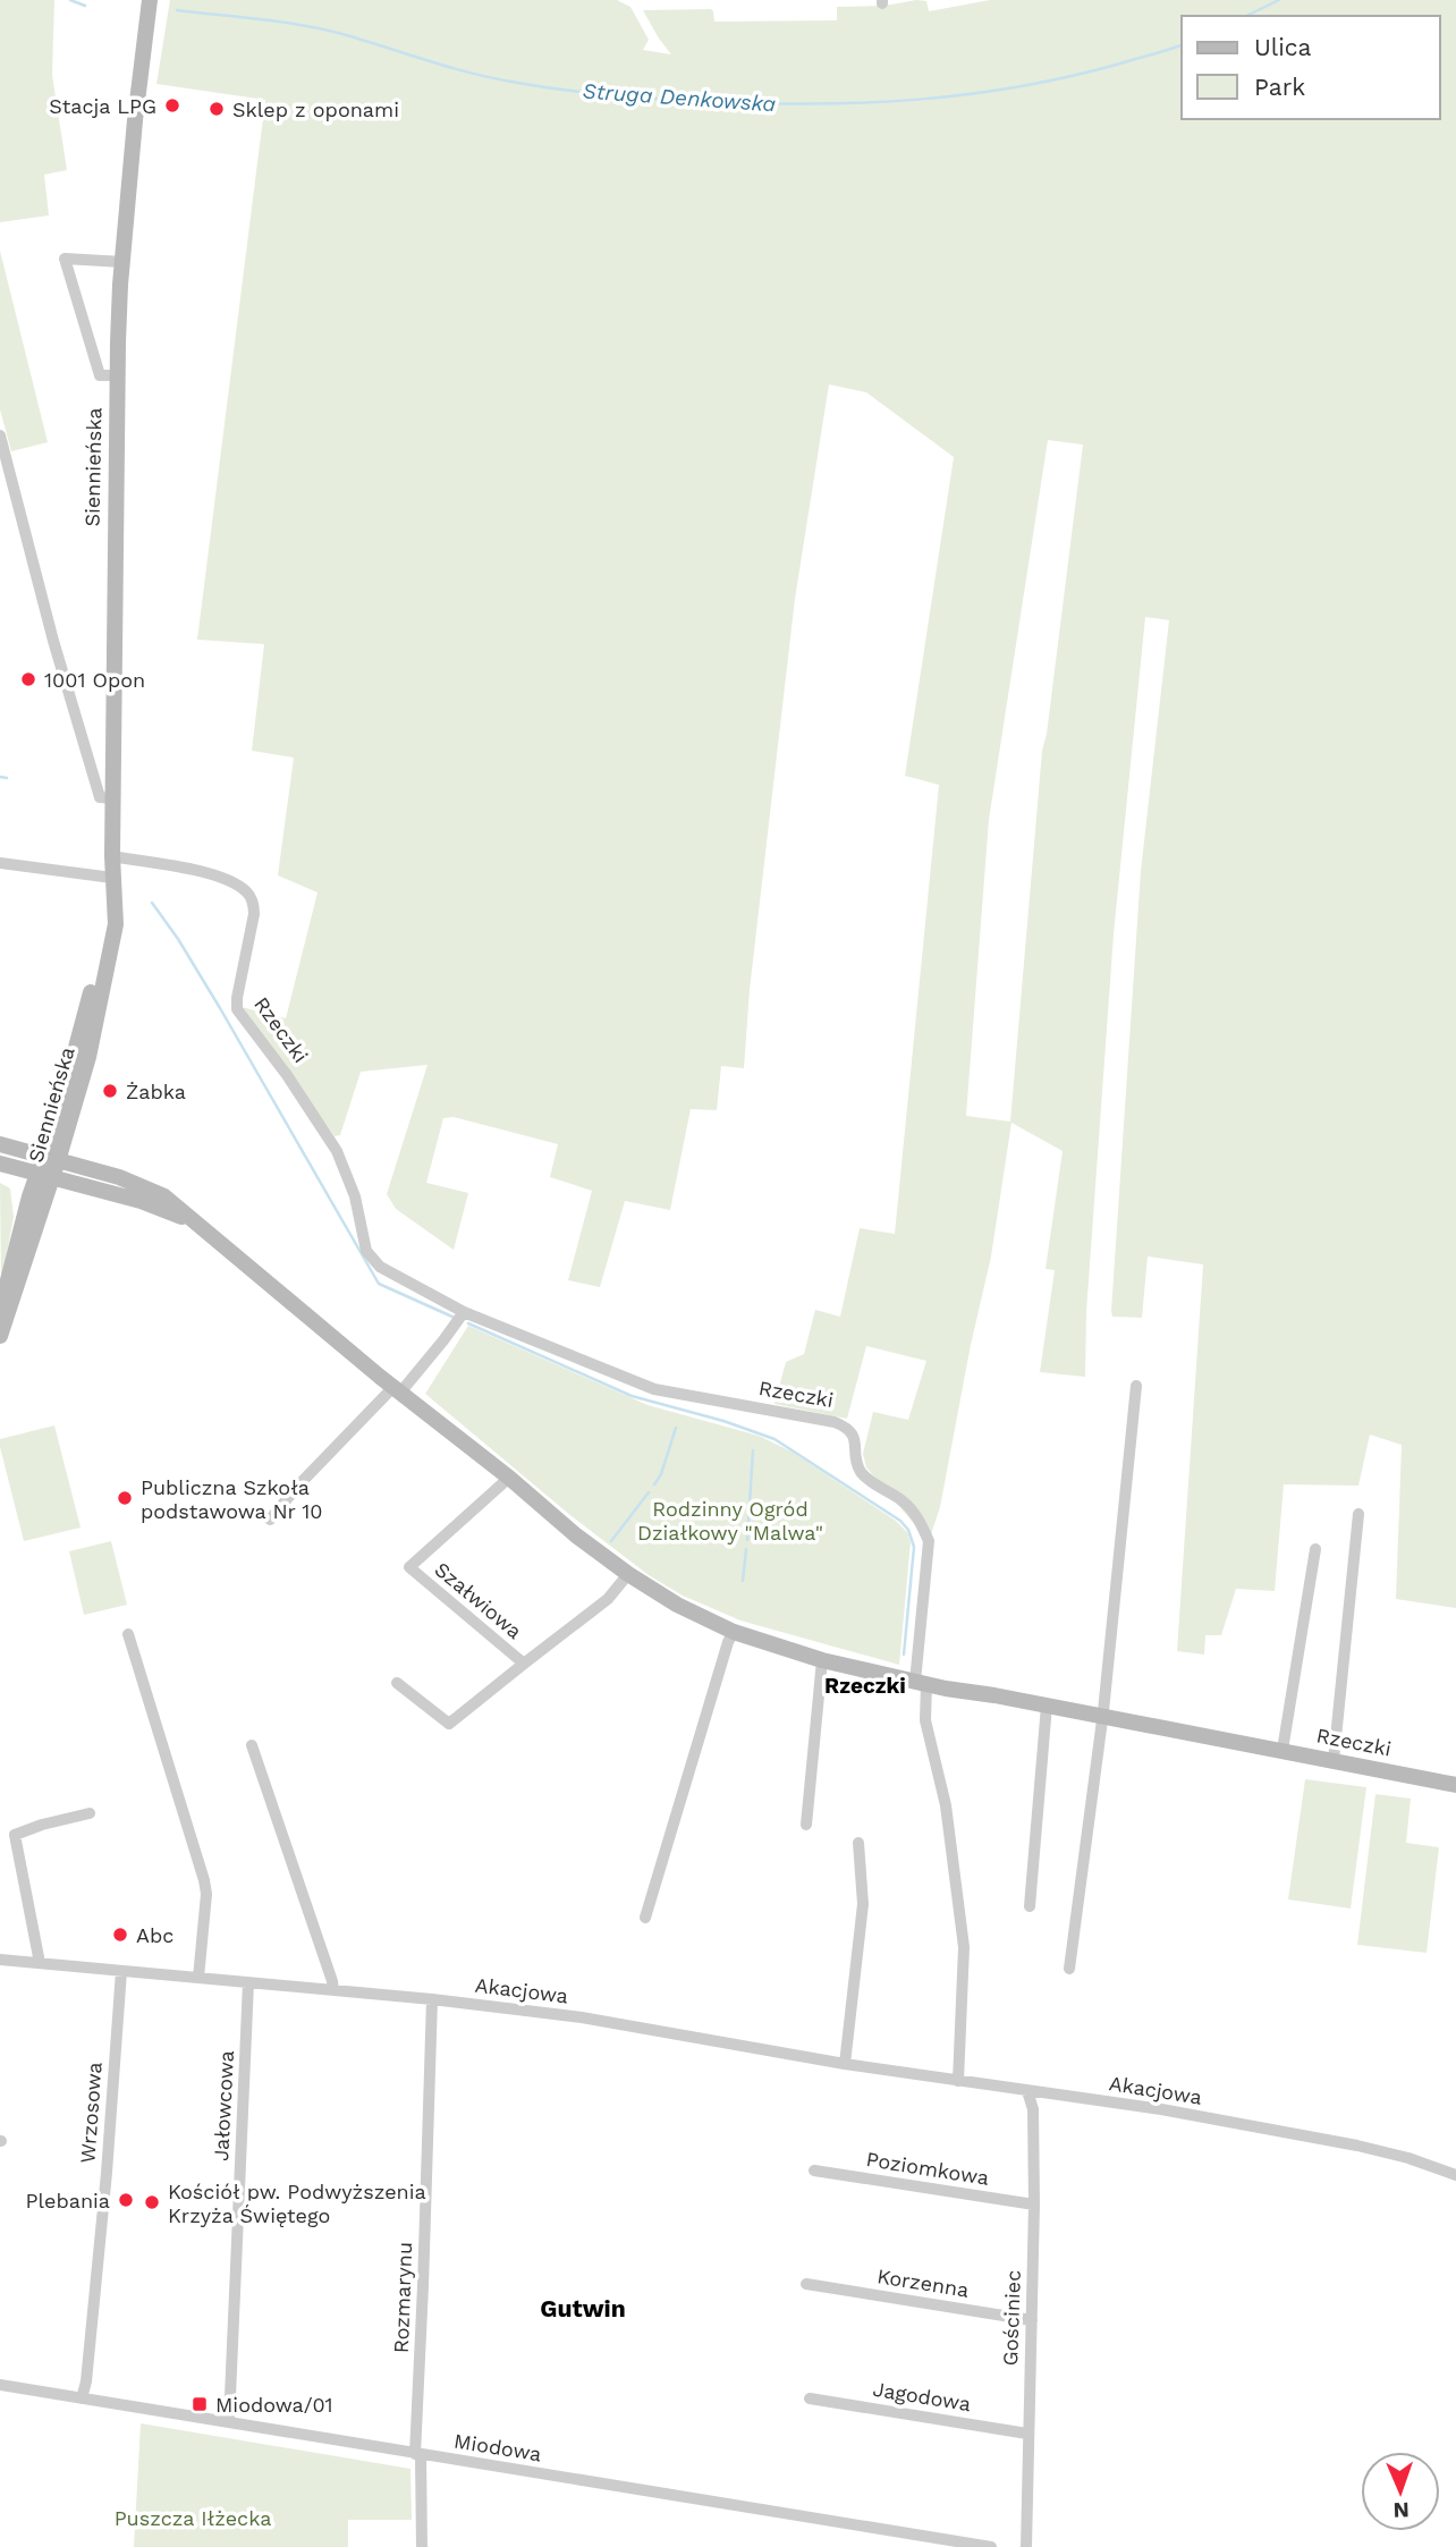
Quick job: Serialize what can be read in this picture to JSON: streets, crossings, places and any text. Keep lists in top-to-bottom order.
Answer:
{
  "streets": {
    "main road": ["Siennieńska", "Rzeczki"],
    "street": [
      "Szałwiowa",
      "Akacjowa",
      "Jałowcowa",
      "Wrzosowa",
      "Poziomkowa",
      "Korzenna",
      "Rozmarynu",
      "Gościniec",
      "Jagodowa",
      "Miodowa"
    ]
  },
  "crossings": [
    ["Siennieńska", "Rzeczki"],
    ["Rzeczki", "Szałwiowa"],
    ["Rzeczki", "Akacjowa"],
    ["Akacjowa", "Jałowcowa"],
    ["Akacjowa", "Wrzosowa"],
    ["Akacjowa", "Rozmarynu"],
    ["Akacjowa", "Gościniec"],
    ["Jałowcowa", "Miodowa"],
    ["Wrzosowa", "Miodowa"],
    ["Poziomkowa", "Gościniec"],
    ["Korzenna", "Gościniec"],
    ["Rozmarynu", "Miodowa"],
    ["Gościniec", "Jagodowa"]
  ],
  "districts": ["Rzeczki", "Gutwin"],
  "water": ["Struga Denkowska"],
  "parks": ["Rodzinny Ogród Działkowy \"Malwa\"", "Puszcza Iłżecka"],
  "places": {
    "other": [
      "Stacja LPG",
      "Sklep z oponami",
      "1001 Opon",
      "Żabka",
      "Publiczna Szkoła podstawowa Nr 10",
      "Abc",
      "Plebania",
      "Kościół pw. Podwyższenia Krzyża Świętego"
    ],
    "transit": ["Miodowa/01"]
  },
  "legend": ["Ulica", "Park"],
  "north": "bottom"
}
